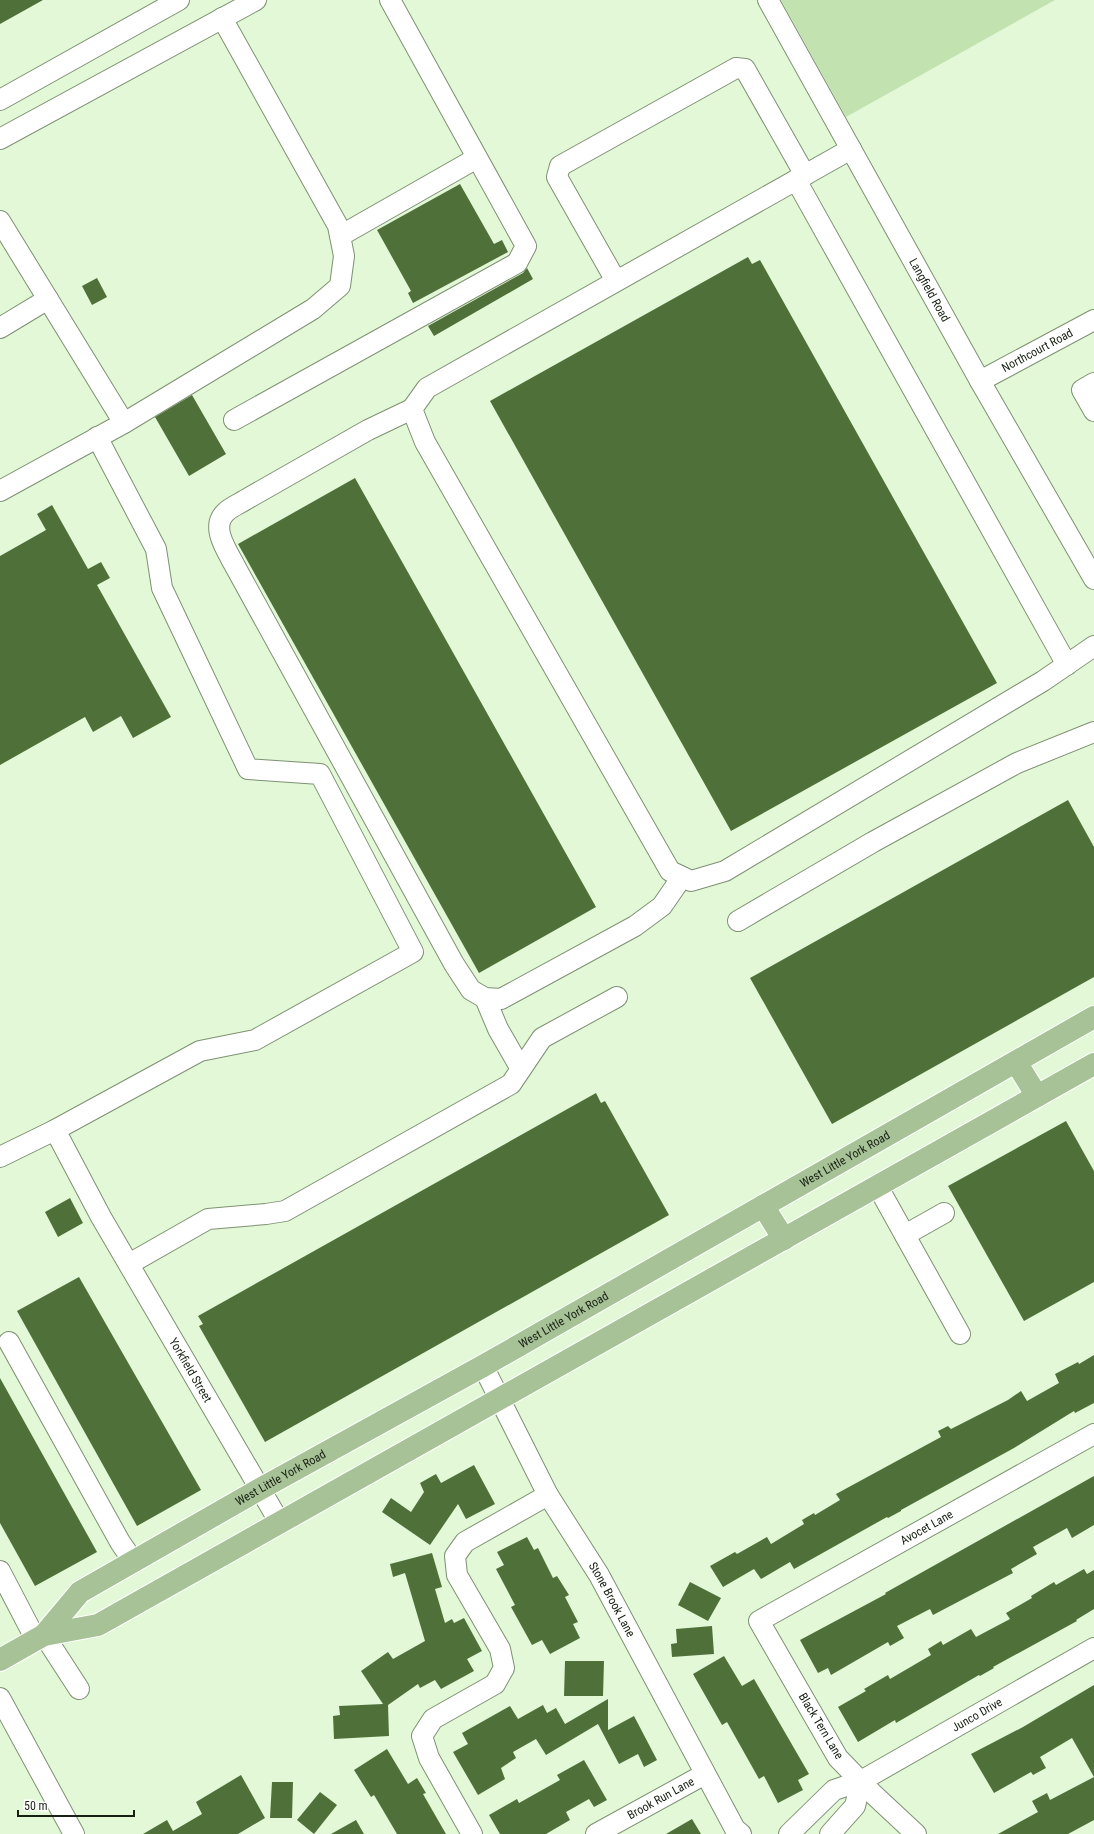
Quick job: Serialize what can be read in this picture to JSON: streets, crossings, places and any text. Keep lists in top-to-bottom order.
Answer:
{
  "streets": {
    "main road": ["West Little York Road"],
    "street": [
      "Langfield Road",
      "Northcourt Road",
      "Yorkfield Street",
      "Avocet Lane",
      "Stone Brook Lane",
      "Junco Drive",
      "Black Tern Lane",
      "Brook Run Lane"
    ]
  },
  "crossings": [
    ["Langfield Road", "Northcourt Road"],
    ["West Little York Road", "Yorkfield Street"],
    ["West Little York Road", "Stone Brook Lane"],
    ["Avocet Lane", "Black Tern Lane"],
    ["Stone Brook Lane", "Brook Run Lane"],
    ["Junco Drive", "Black Tern Lane"]
  ],
  "scale_bar": "50 m"
}
